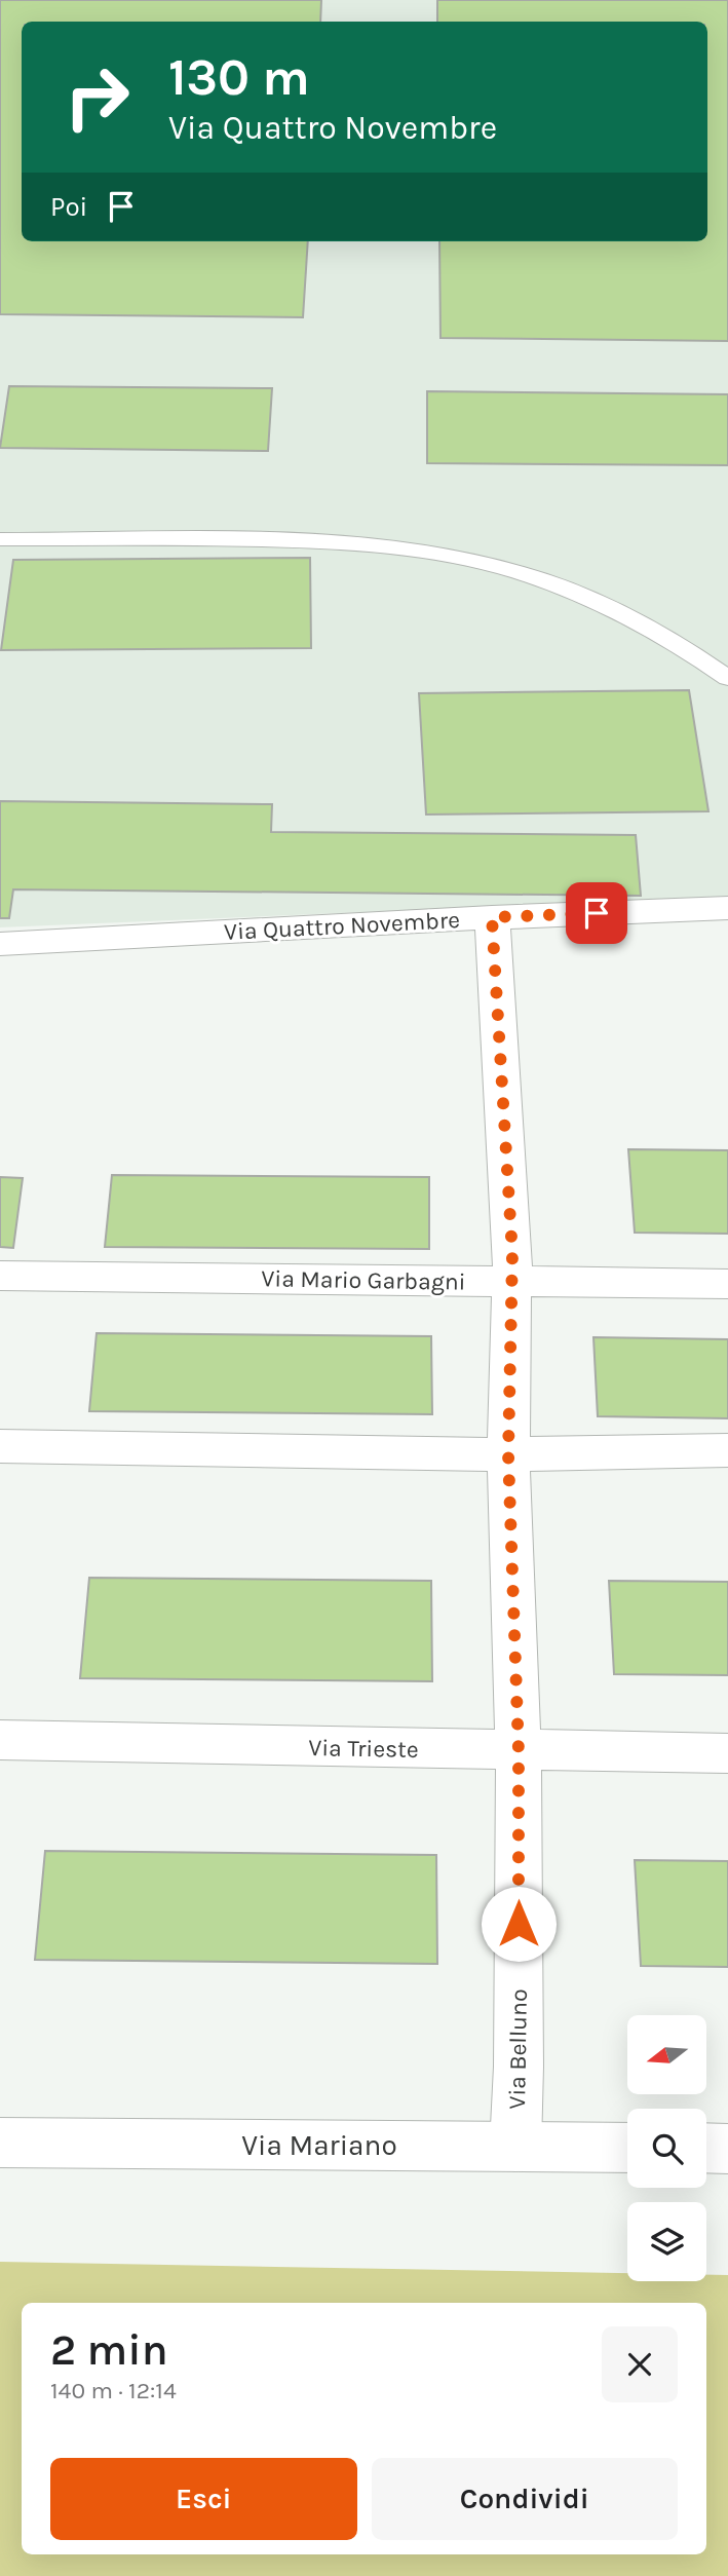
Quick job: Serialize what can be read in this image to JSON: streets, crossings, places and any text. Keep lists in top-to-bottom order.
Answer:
{
  "streets": {
    "street": [
      "Via Quattro Novembre",
      "Via Mario Garbagni",
      "Via Trieste",
      "Via Belluno",
      "Via Mariano"
    ]
  },
  "crossings": [
    ["Via Quattro Novembre", "Via Belluno"],
    ["Via Mario Garbagni", "Via Belluno"],
    ["Via Trieste", "Via Belluno"],
    ["Via Belluno", "Via Mariano"]
  ],
  "north": "left",
  "page": {
    "turn": ["130 m", "Via Quattro Novembre"],
    "then": "Poi",
    "heading": ["2 min", "140 m · 12:14"],
    "buttons": ["Esci", "Condividi"]
  }
}
